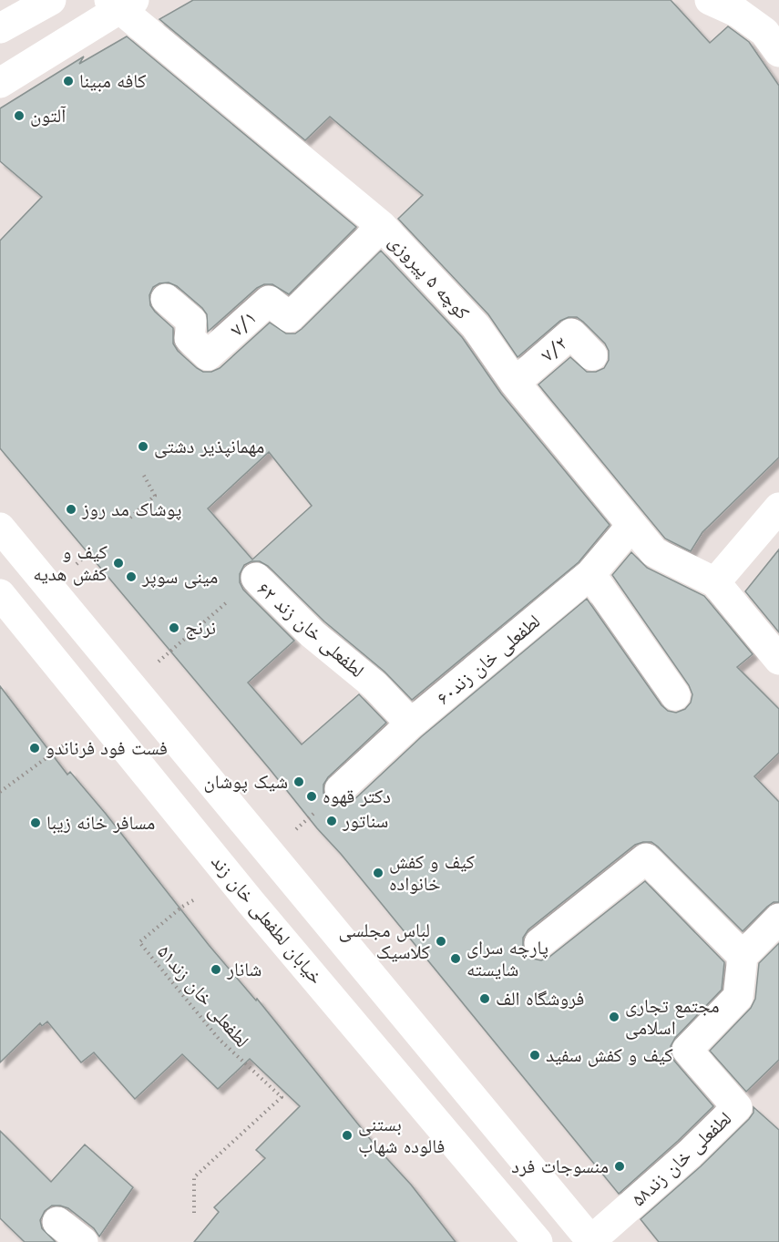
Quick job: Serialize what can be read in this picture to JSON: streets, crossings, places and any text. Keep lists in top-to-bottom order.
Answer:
{
  "streets": {
    "street": [
      "کوچه ۵ پیروزی",
      "۷/۱",
      "۷/۲",
      "لطفعلی خان زند ۶۲",
      "لطفعلی خان زند۶۰",
      "خیابان لطفعلی خان زند",
      "لطفعلی خان زند۵۸"
    ],
    "path": ["لطفعلی خان زند۵۱"]
  },
  "crossings": [
    ["کوچه ۵ پیروزی", "۷/۱"],
    ["کوچه ۵ پیروزی", "۷/۲"],
    ["کوچه ۵ پیروزی", "لطفعلی خان زند۶۰"],
    ["لطفعلی خان زند ۶۲", "لطفعلی خان زند۶۰"]
  ],
  "places": [
    "کافه مبینا",
    "آلتون",
    "مهمانپذیر دشتی",
    "پوشاک مد روز",
    "کیف و کفش هدیه",
    "مینی سوپر",
    "نرنج",
    "فست فود فرناندو",
    "شیک پوشان",
    "دکتر قهوه",
    "سناتور",
    "مسافر خانه زیبا",
    "کیف و کفش خانواده",
    "لباس مجلسی کلاسیک",
    "پارچه سرای شایسته",
    "شانار",
    "فروشگاه الف",
    "مجتمع تجاری اسلامی",
    "کیف و کفش سفید",
    "بستنی فالوده شهاب",
    "منسوجات فرد"
  ]
}
